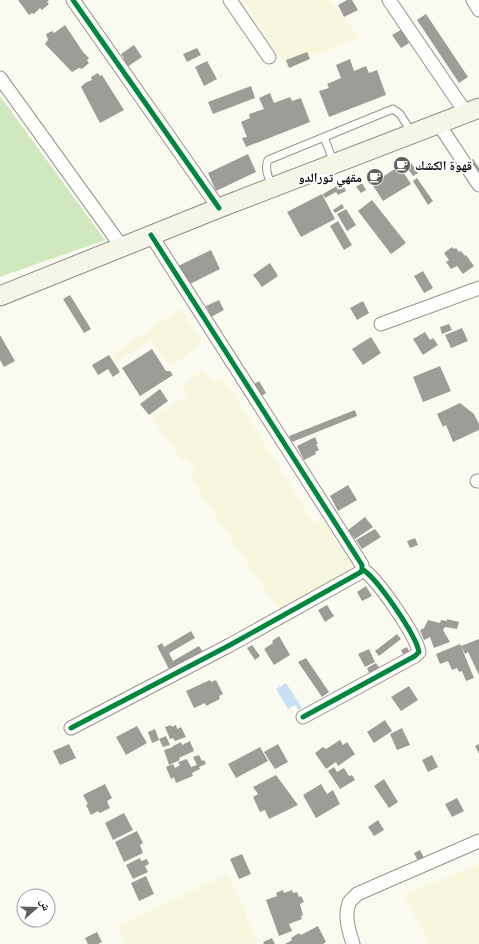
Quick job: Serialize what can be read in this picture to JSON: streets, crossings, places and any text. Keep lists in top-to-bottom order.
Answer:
{
  "places": {
    "cafe": ["قهوة الكشك", "مقهي تورالدو"]
  },
  "north": "right"
}
